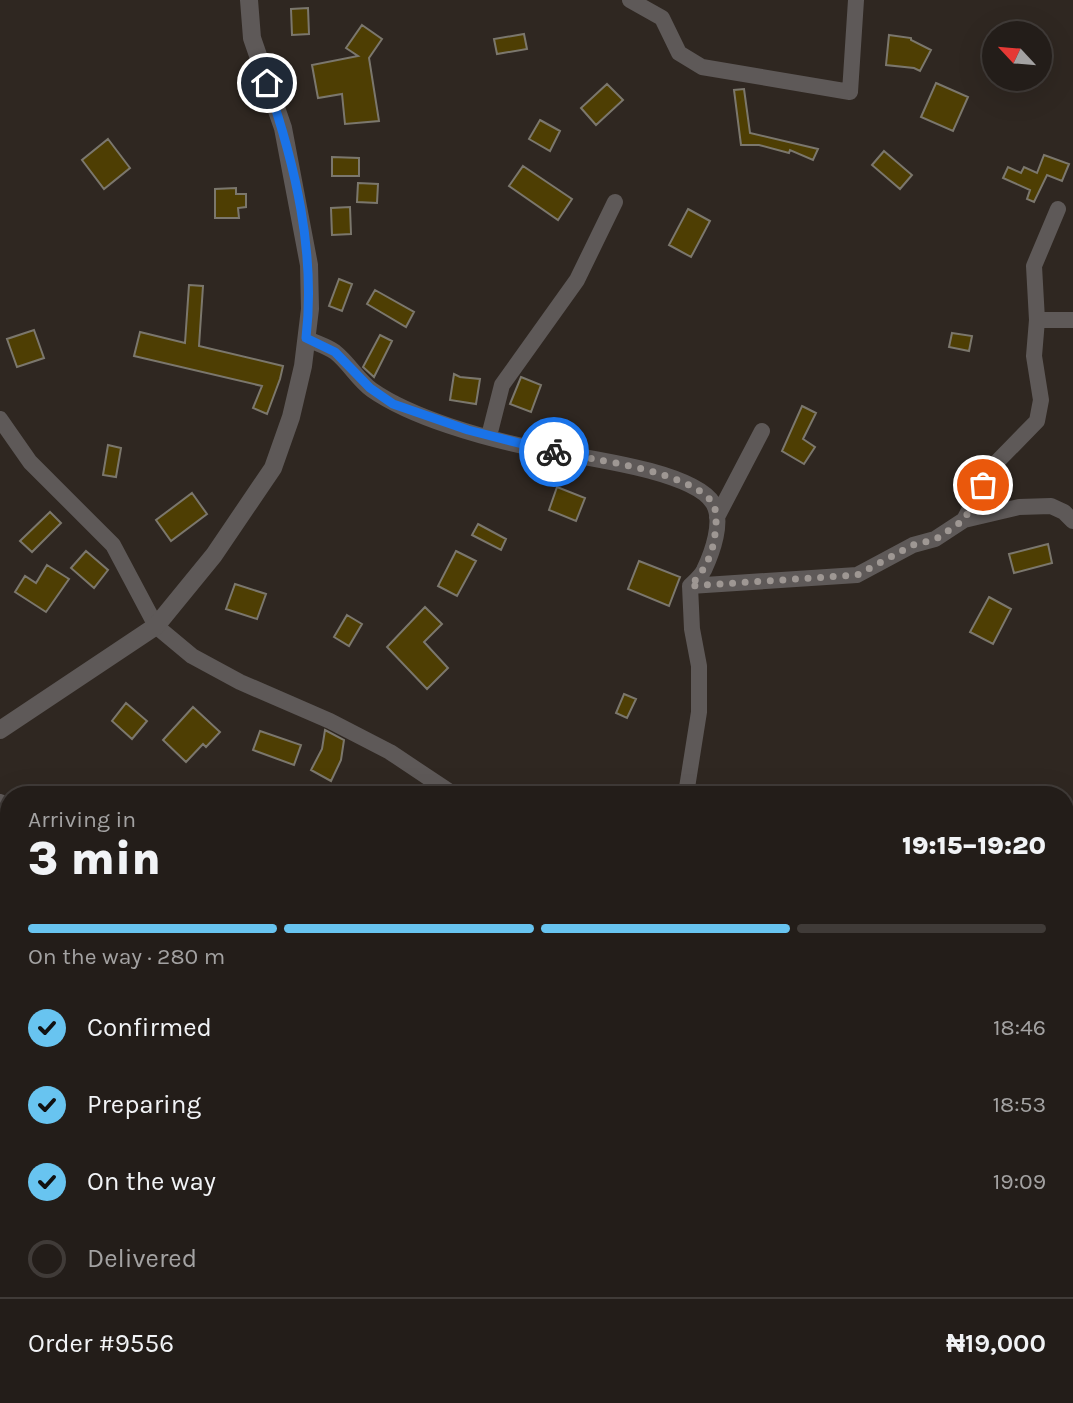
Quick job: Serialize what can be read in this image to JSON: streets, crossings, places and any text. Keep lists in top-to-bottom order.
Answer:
{
  "north": "top left",
  "page": {
    "heading": ["3 min", "Arriving in", "19:15–19:20"],
    "panel": ["Order #9556", "₦19,000"],
    "bar": "On the way · 280 m",
    "list": [
      ["Confirmed", "18:46"],
      ["Preparing", "18:53"],
      ["On the way", "19:09"],
      "Delivered"
    ]
  }
}
